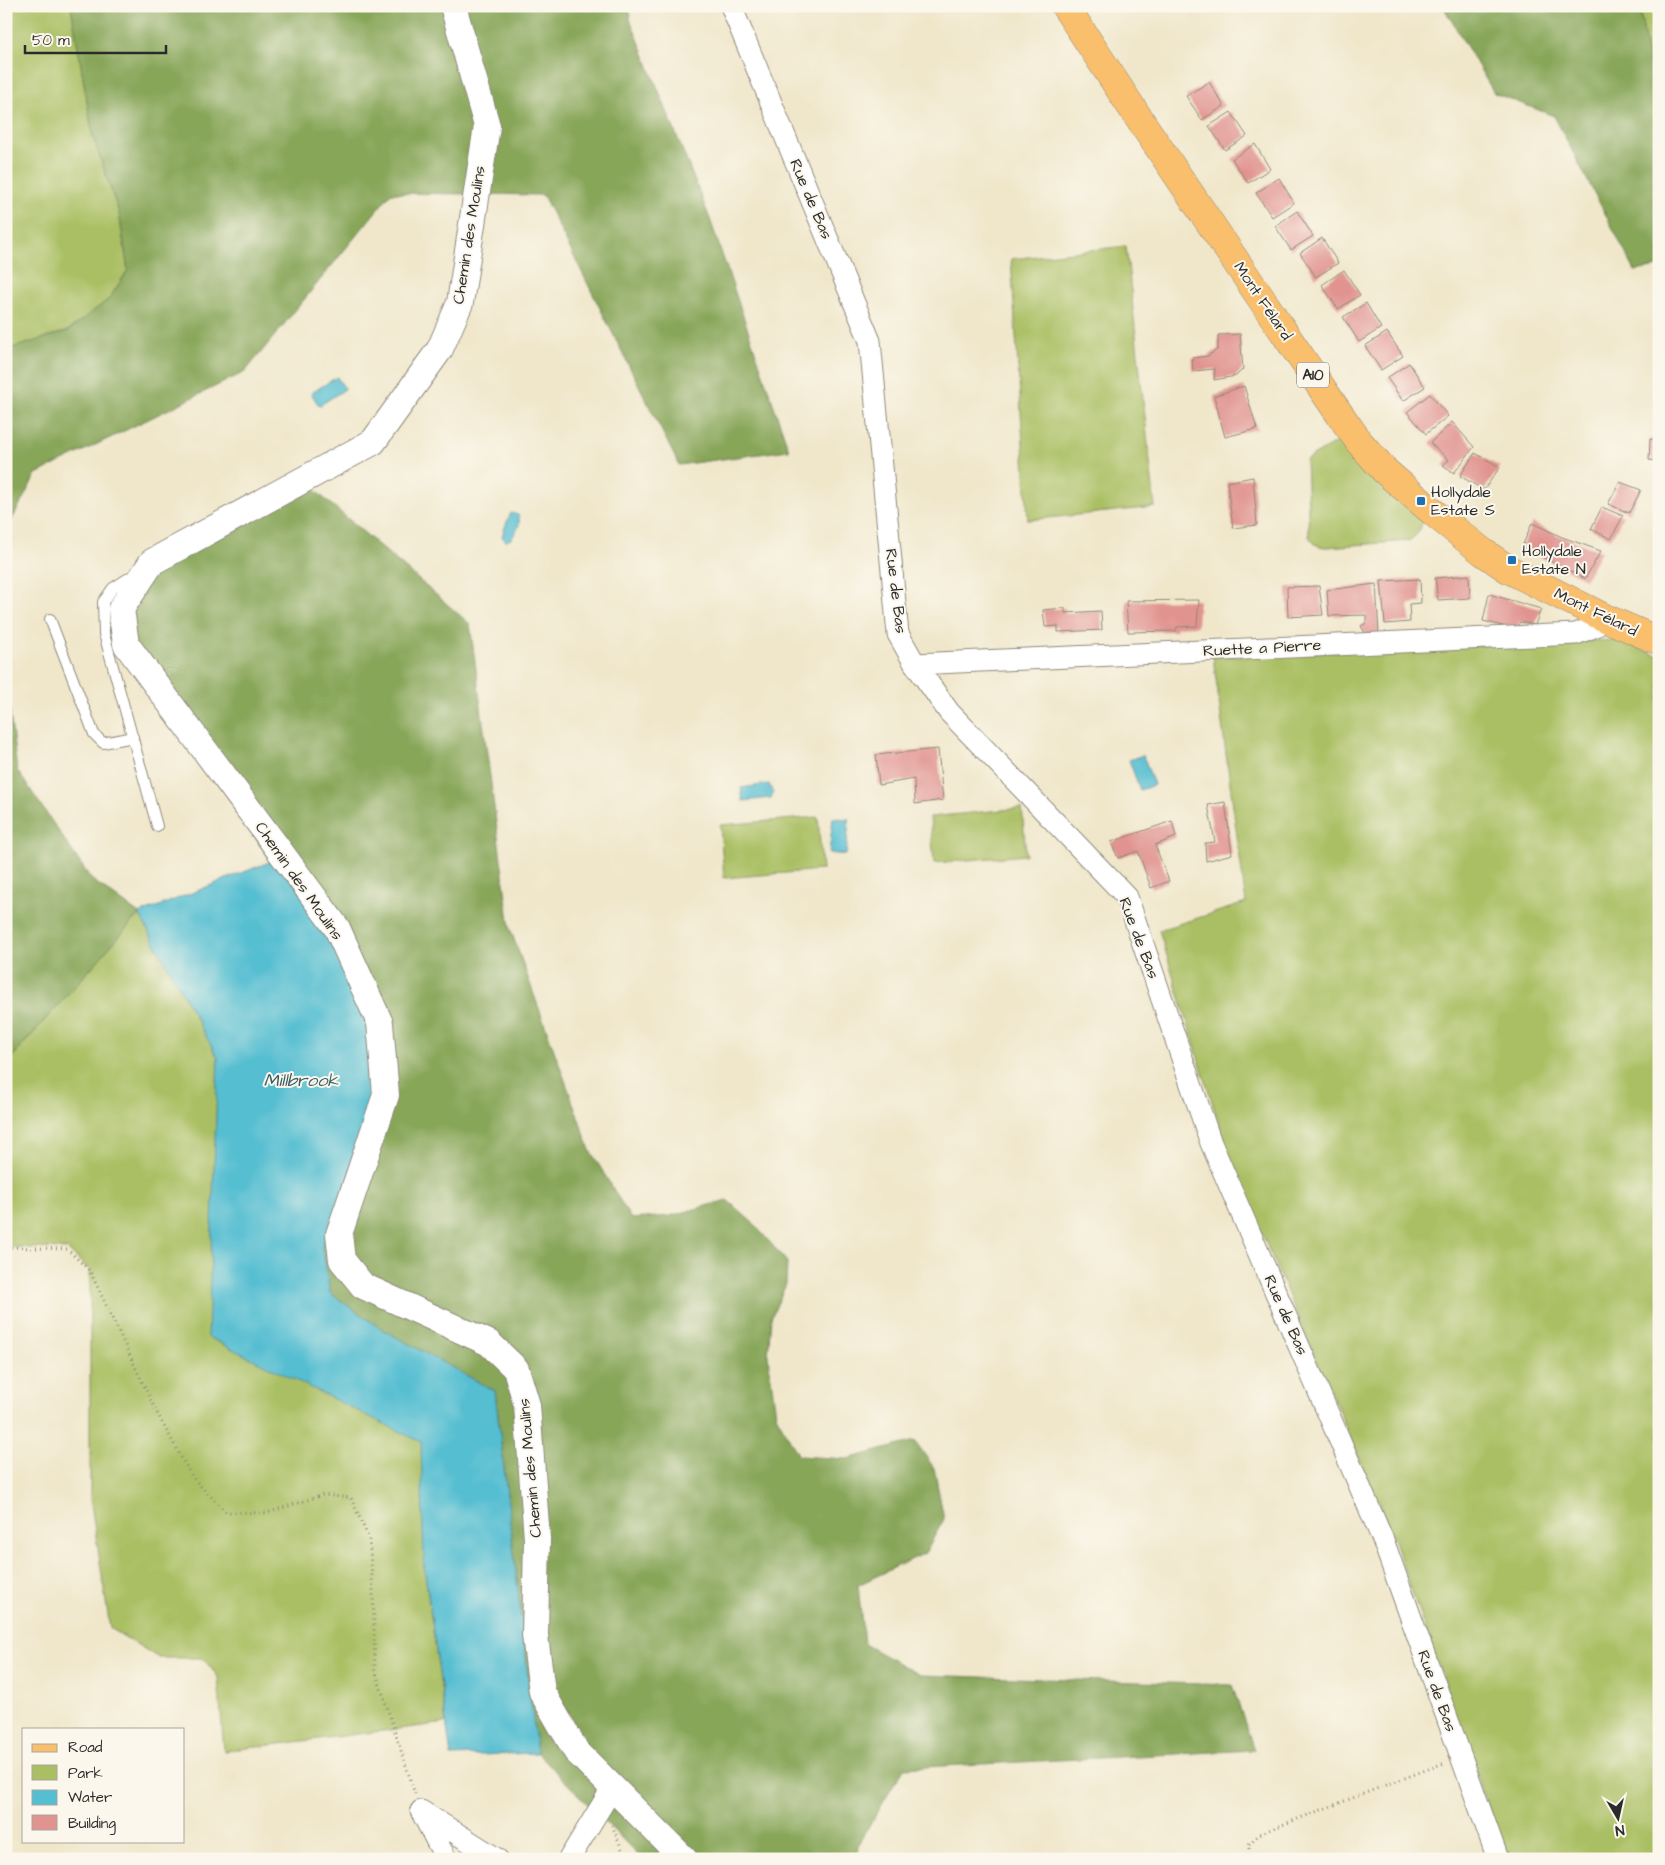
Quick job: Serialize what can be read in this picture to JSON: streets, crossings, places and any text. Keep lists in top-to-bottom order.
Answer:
{
  "streets": {
    "main road": ["Mont Félard", "A10"],
    "street": ["Rue de Bas", "Chemin des Moulins", "Ruette a Pierre"]
  },
  "crossings": [
    ["Rue de Bas", "Ruette a Pierre"],
    ["Mont Félard", "Ruette a Pierre"]
  ],
  "water": ["Millbrook"],
  "places": {
    "transit": ["Hollydale Estate S", "Hollydale Estate N"]
  },
  "legend": [
    "Road",
    "Park",
    "Water",
    "Building"
  ],
  "scale_bar": "50 m",
  "north": "bottom"
}
